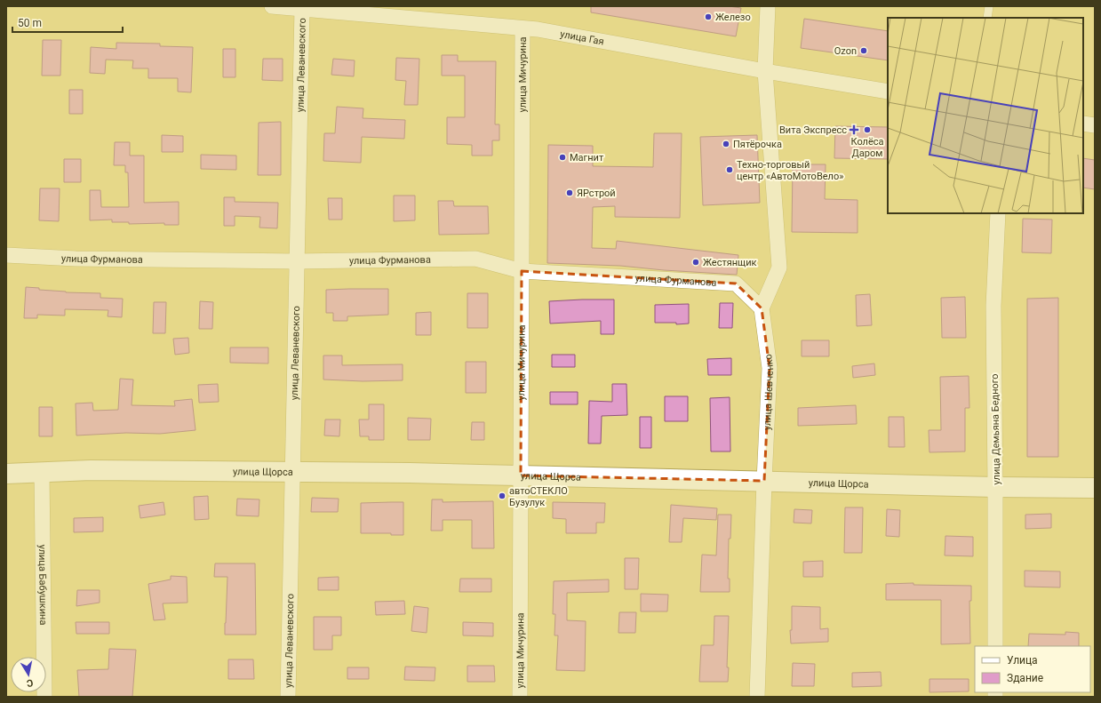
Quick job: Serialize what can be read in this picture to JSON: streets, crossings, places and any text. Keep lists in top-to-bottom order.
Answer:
{
  "streets": {
    "main road": ["улица Щорса"],
    "street": [
      "улица Гая",
      "улица Леваневского",
      "улица Мичурина",
      "улица Фурманова",
      "улица Шевченко",
      "улица Демьяна Бедного",
      "улица Бабушкина"
    ]
  },
  "crossings": [
    ["улица Гая", "улица Леваневского"],
    ["улица Гая", "улица Мичурина"],
    ["улица Леваневского", "улица Фурманова"],
    ["улица Леваневского", "улица Щорса"],
    ["улица Мичурина", "улица Фурманова"],
    ["улица Мичурина", "улица Щорса"],
    ["улица Фурманова", "улица Шевченко"],
    ["улица Шевченко", "улица Щорса"],
    ["улица Демьяна Бедного", "улица Щорса"],
    ["улица Щорса", "улица Бабушкина"]
  ],
  "places": {
    "other": [
      "Железо",
      "Ozon",
      "Колёса Даром",
      "Пятёрочка",
      "Магнит",
      "Техно-торговый центр «АвтоМотоВело»",
      "ЯРстрой",
      "Жестянщик",
      "автоСТЕКЛО Бузулук"
    ],
    "health": ["Вита Экспресс"]
  },
  "legend": ["Улица", "Здание"],
  "scale_bar": "50 m",
  "north": "bottom"
}
